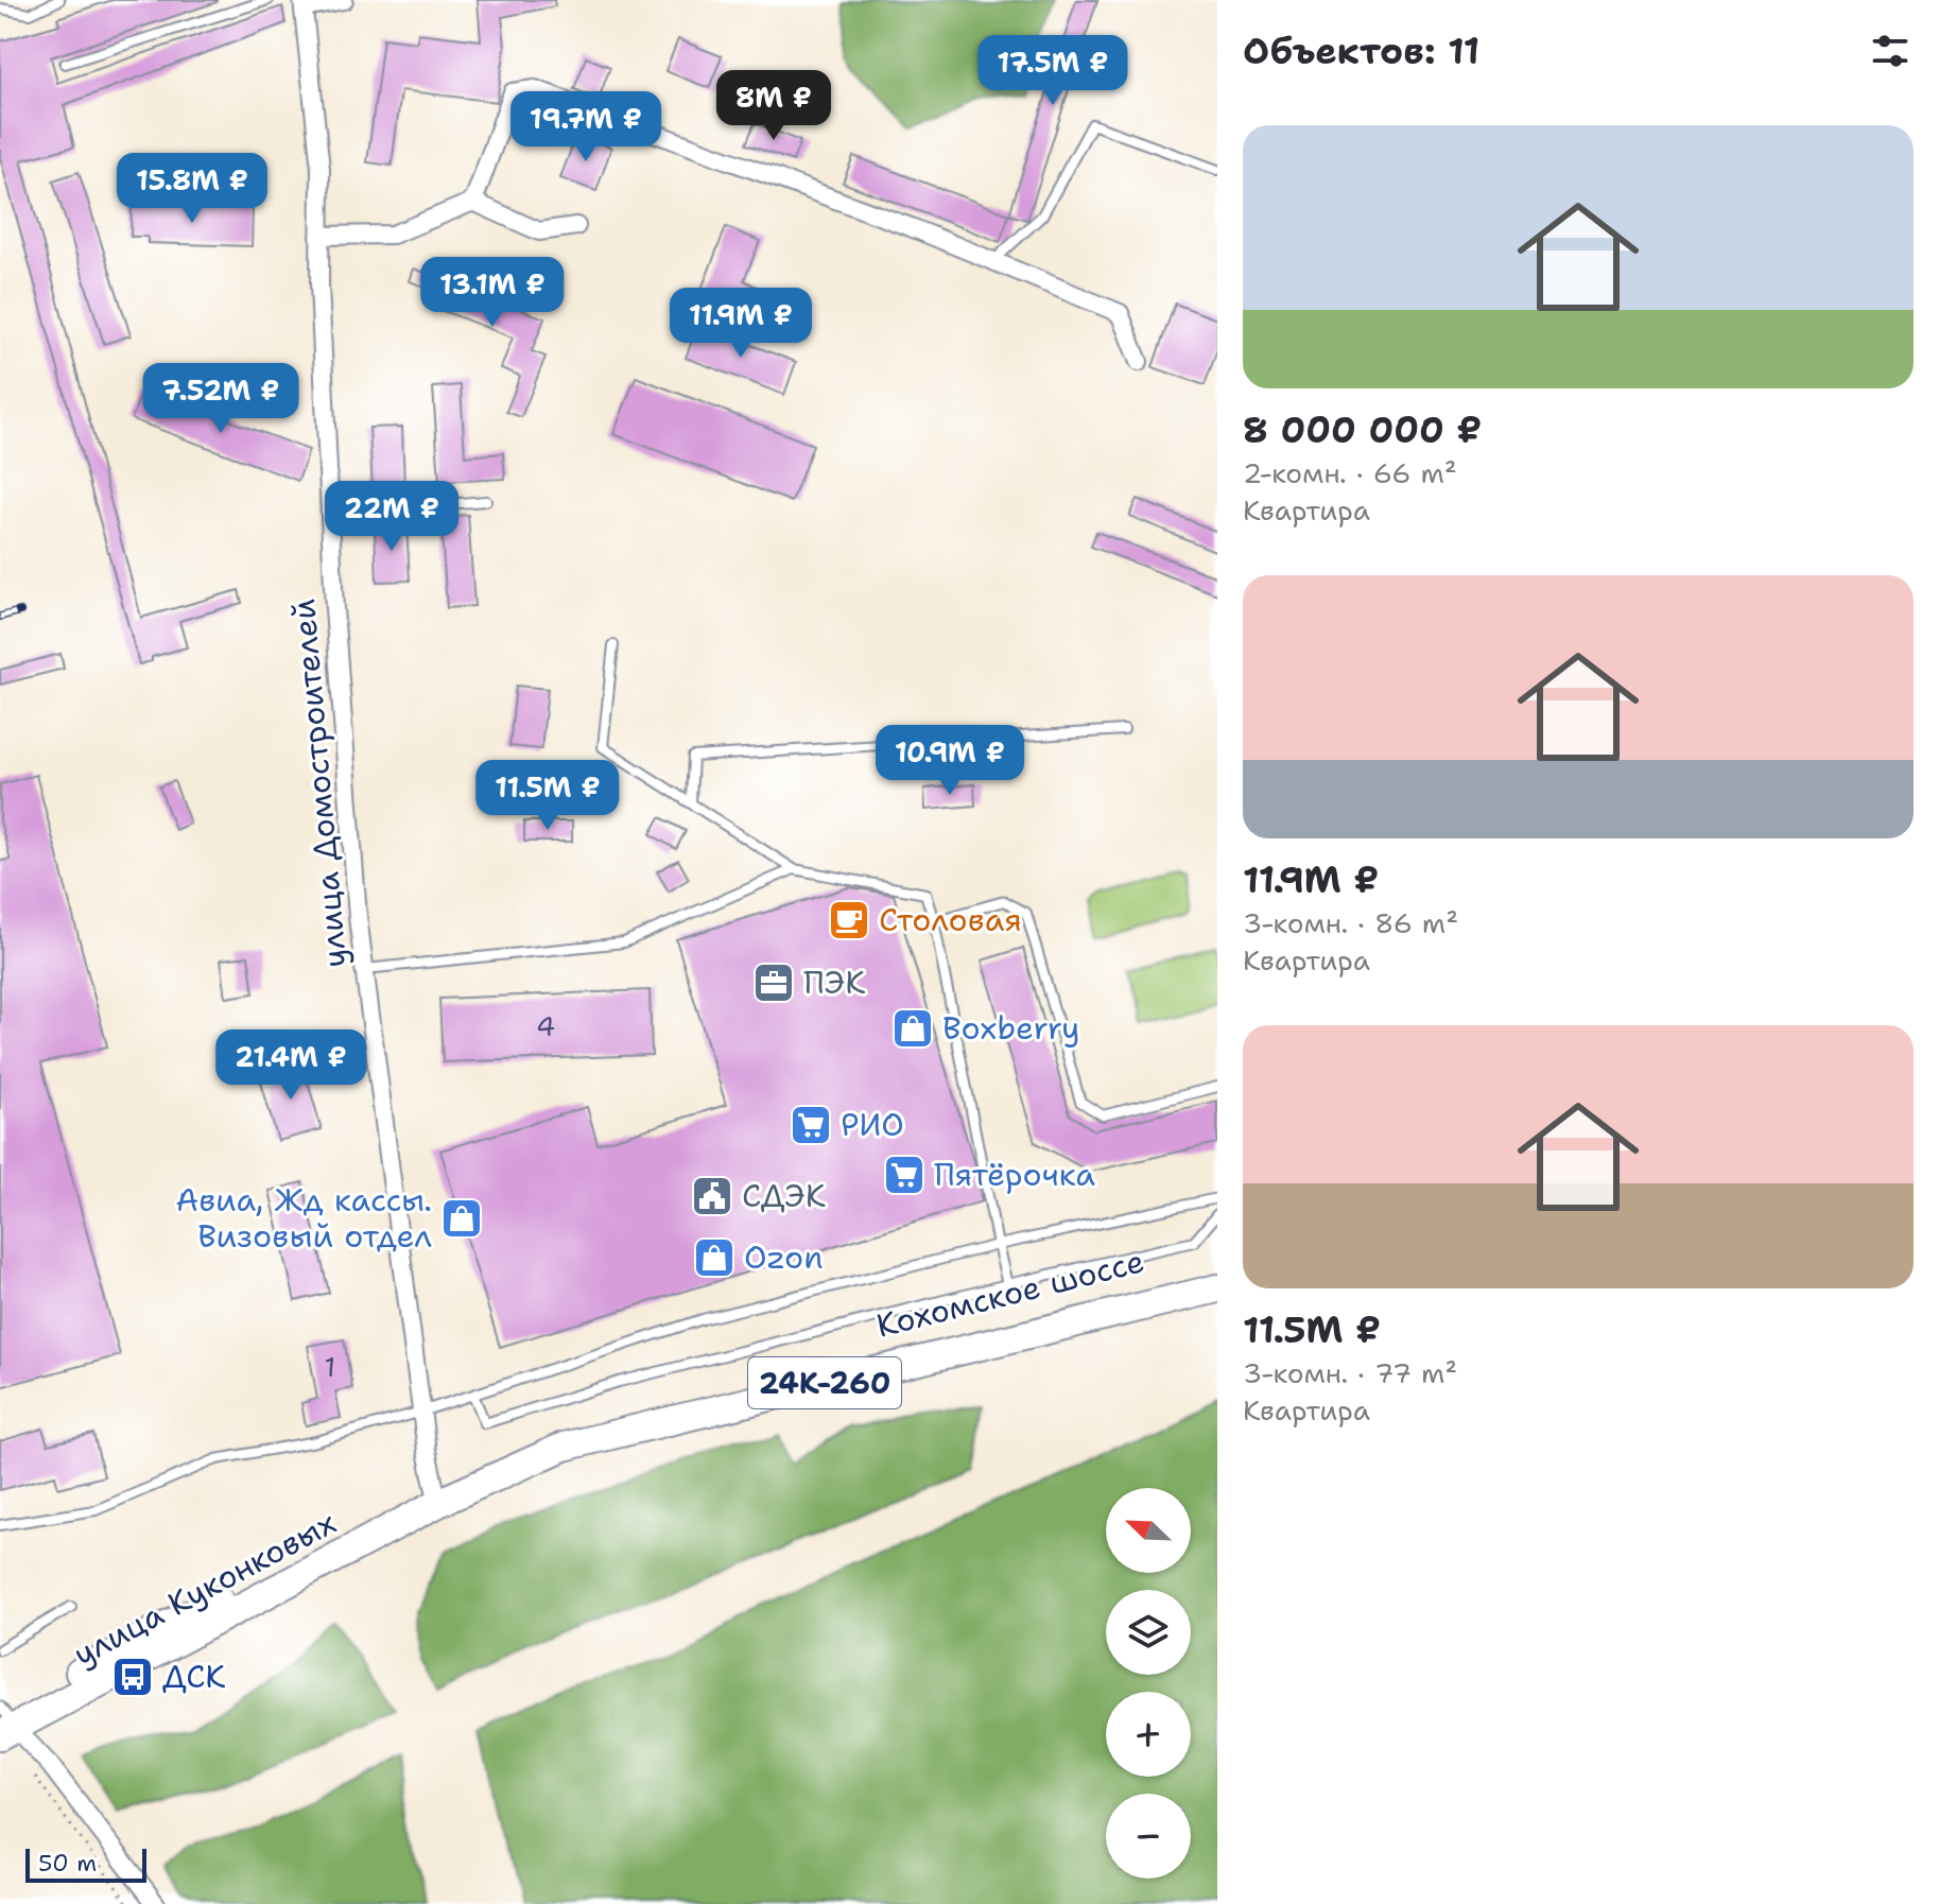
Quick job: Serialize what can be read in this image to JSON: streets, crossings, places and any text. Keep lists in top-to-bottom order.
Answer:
{
  "streets": {
    "main road": ["Кохомское шоссе", "24К-260", "улица Куконковых"],
    "street": ["улица Домостроителей"]
  },
  "crossings": [
    ["улица Домостроителей", "Кохомское шоссе"],
    ["улица Домостроителей", "улица Куконковых"],
    ["Кохомское шоссе", "улица Куконковых"]
  ],
  "places": {
    "cafe": ["Столовая"],
    "office": ["ПЭК"],
    "shop": ["Boxberry", "Авиа, Жд кассы. Визовый отдел", "Ozon"],
    "supermarket": ["РИО", "Пятёрочка"],
    "public building": ["СДЭК"],
    "bus stop": ["ДСК"]
  },
  "house_numbers": ["4", "1"],
  "scale_bar": "50 m",
  "north": "top left",
  "page": {
    "heading": "Объектов: 11",
    "price": [
      "17.5M ₽",
      "8M ₽",
      "19.7M ₽",
      "15.8M ₽",
      "13.1M ₽",
      "11.9M ₽",
      "7.52M ₽",
      "22M ₽",
      "10.9M ₽",
      "11.5M ₽",
      "21.4M ₽"
    ],
    "list": [
      {
        "name": "8 000 000 ₽",
        "note": "2-комн. · 66 m² · Квартира"
      },
      {
        "name": "11.9M ₽",
        "note": "3-комн. · 86 m² · Квартира"
      },
      {
        "name": "11.5M ₽",
        "note": "3-комн. · 77 m² · Квартира"
      }
    ],
    "map_buttons": ["+", "−"],
    "scale": "50 m"
  }
}
